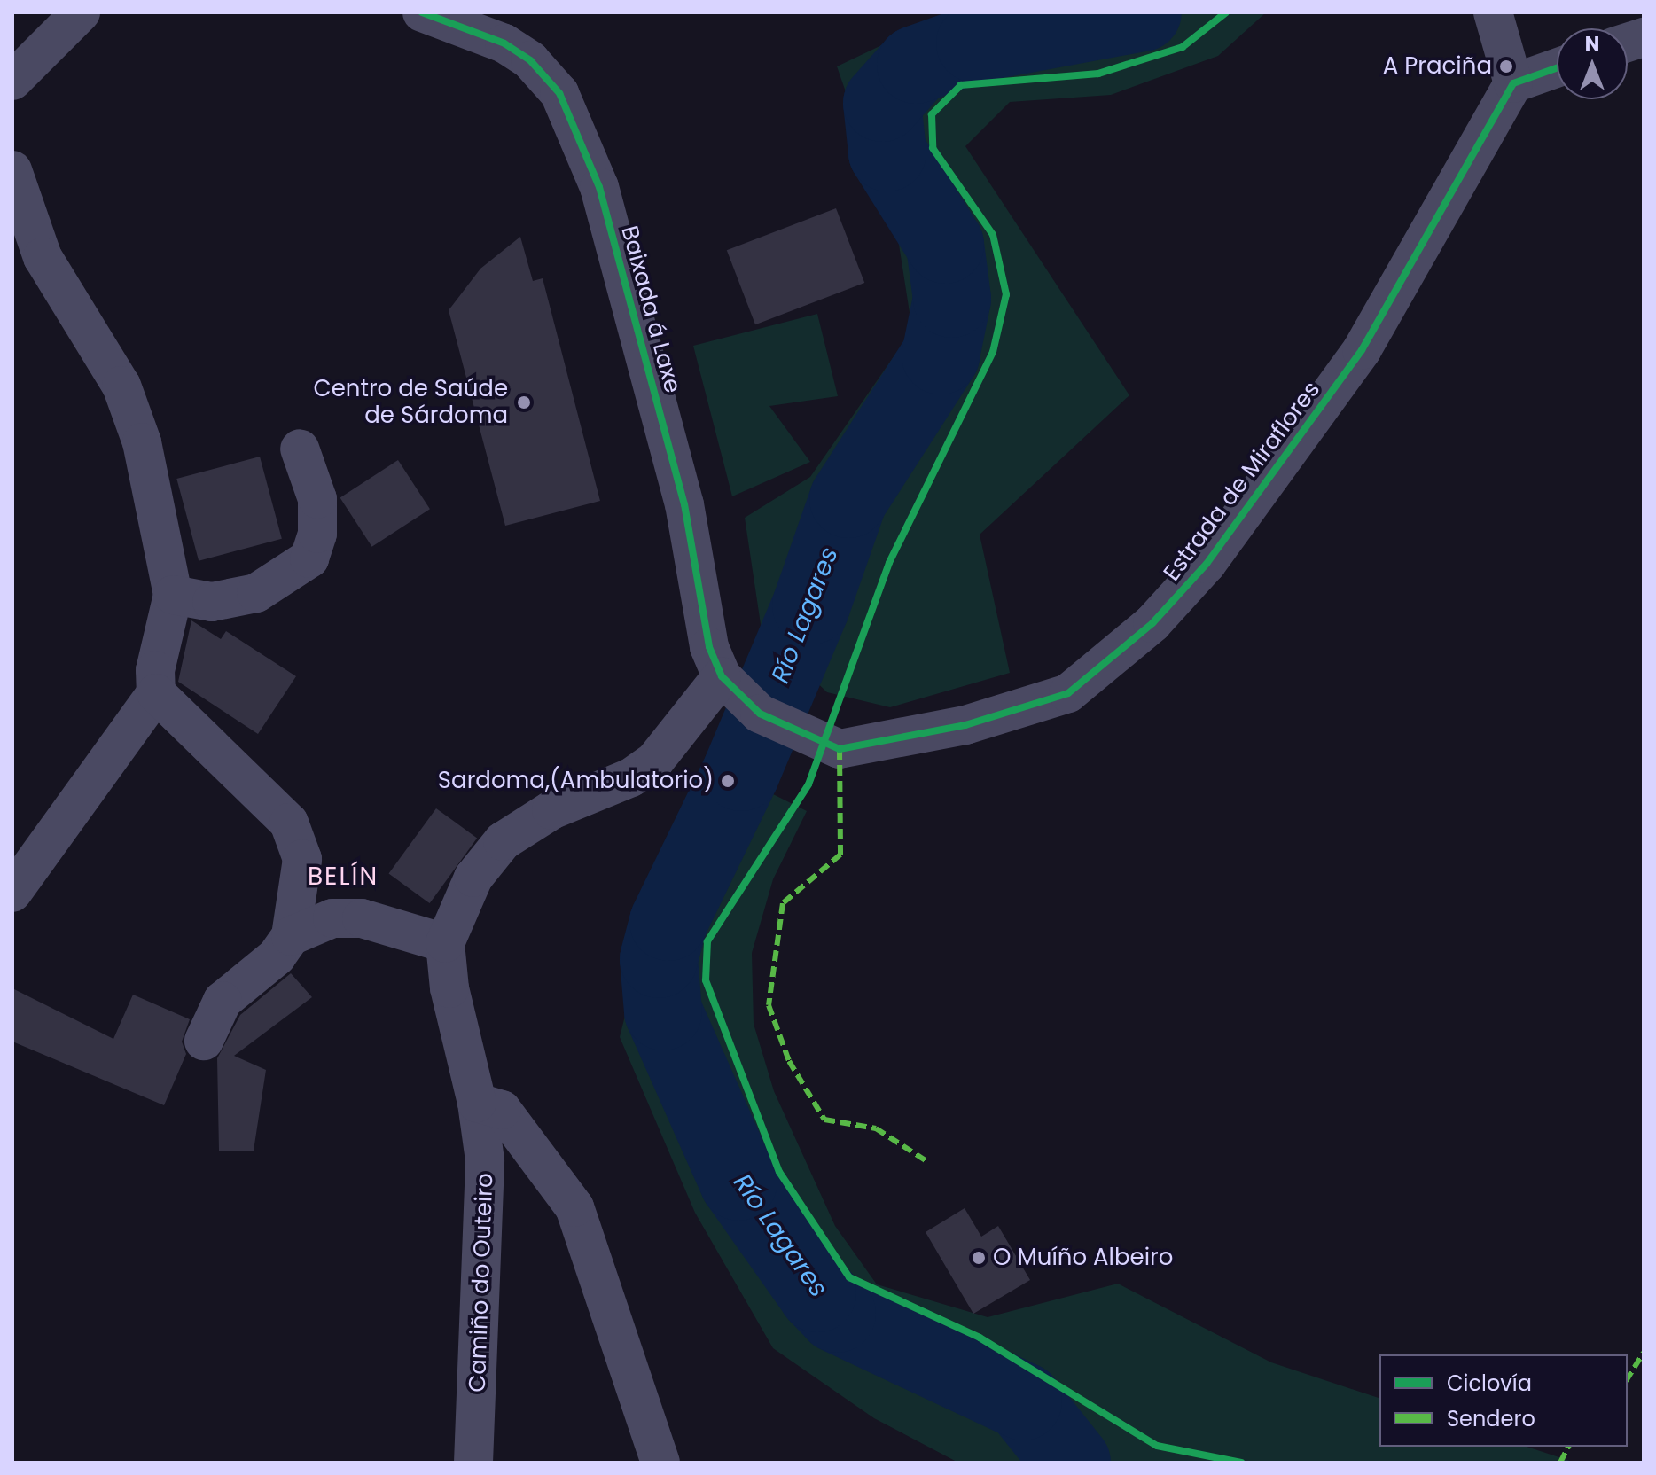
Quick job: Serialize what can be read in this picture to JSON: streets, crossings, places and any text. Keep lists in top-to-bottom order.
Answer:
{
  "streets": {
    "street": ["Baixada á Laxe", "Estrada de Miraflores", "Camiño do Outeiro"]
  },
  "crossings": [
    ["Baixada á Laxe", "Estrada de Miraflores"]
  ],
  "districts": ["BELÍN"],
  "water": ["Río Lagares"],
  "places": [
    "A Praciña",
    "Centro de Saúde de Sárdoma",
    "Sardoma,(Ambulatorio)",
    "O Muíño Albeiro"
  ],
  "legend": ["Ciclovía", "Sendero"],
  "north": "top"
}
